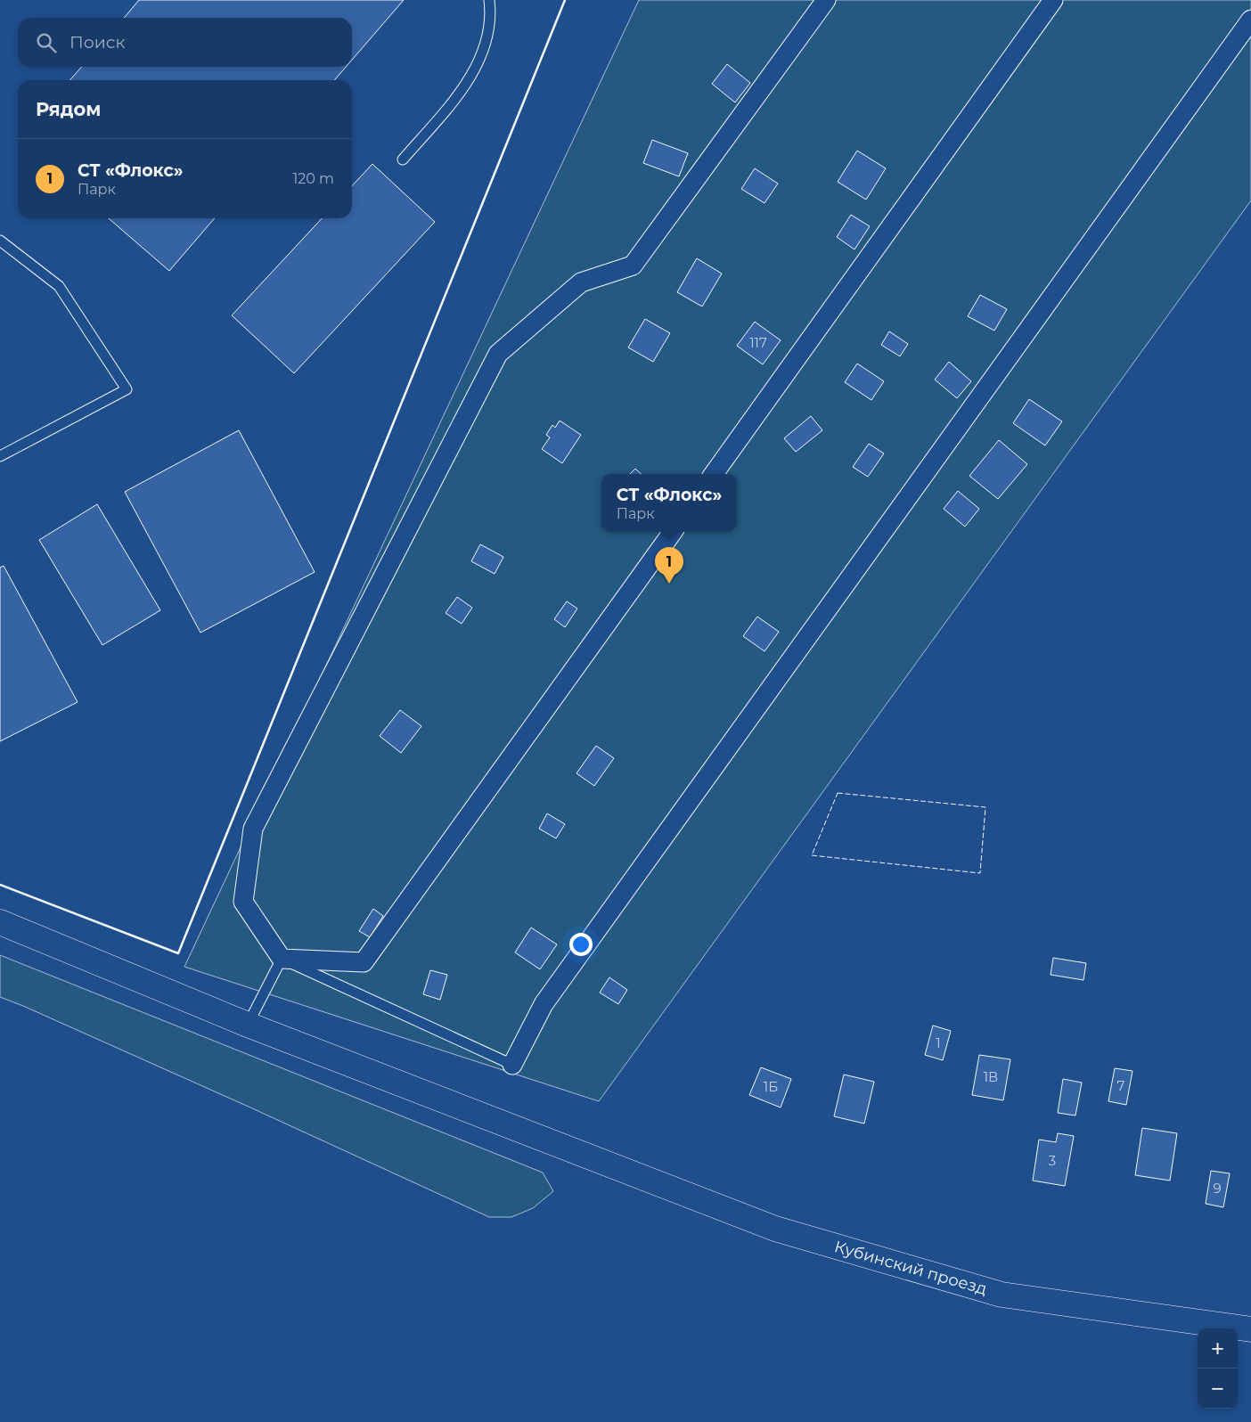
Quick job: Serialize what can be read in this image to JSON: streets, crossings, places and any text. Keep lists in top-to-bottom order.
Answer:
{
  "streets": {
    "main road": ["Кубинский проезд"]
  },
  "house_numbers": [
    "117",
    "1",
    "1В",
    "7",
    "1Б",
    "3",
    "9"
  ],
  "page": {
    "search": "Поиск",
    "heading": "Рядом",
    "list": [
      {
        "mark": "1",
        "name": "СТ «Флокс»",
        "note": "Парк",
        "value": "120 m"
      }
    ],
    "popup": ["СТ «Флокс»", "Парк"],
    "pins": "1",
    "map_buttons": ["+", "−"]
  }
}
